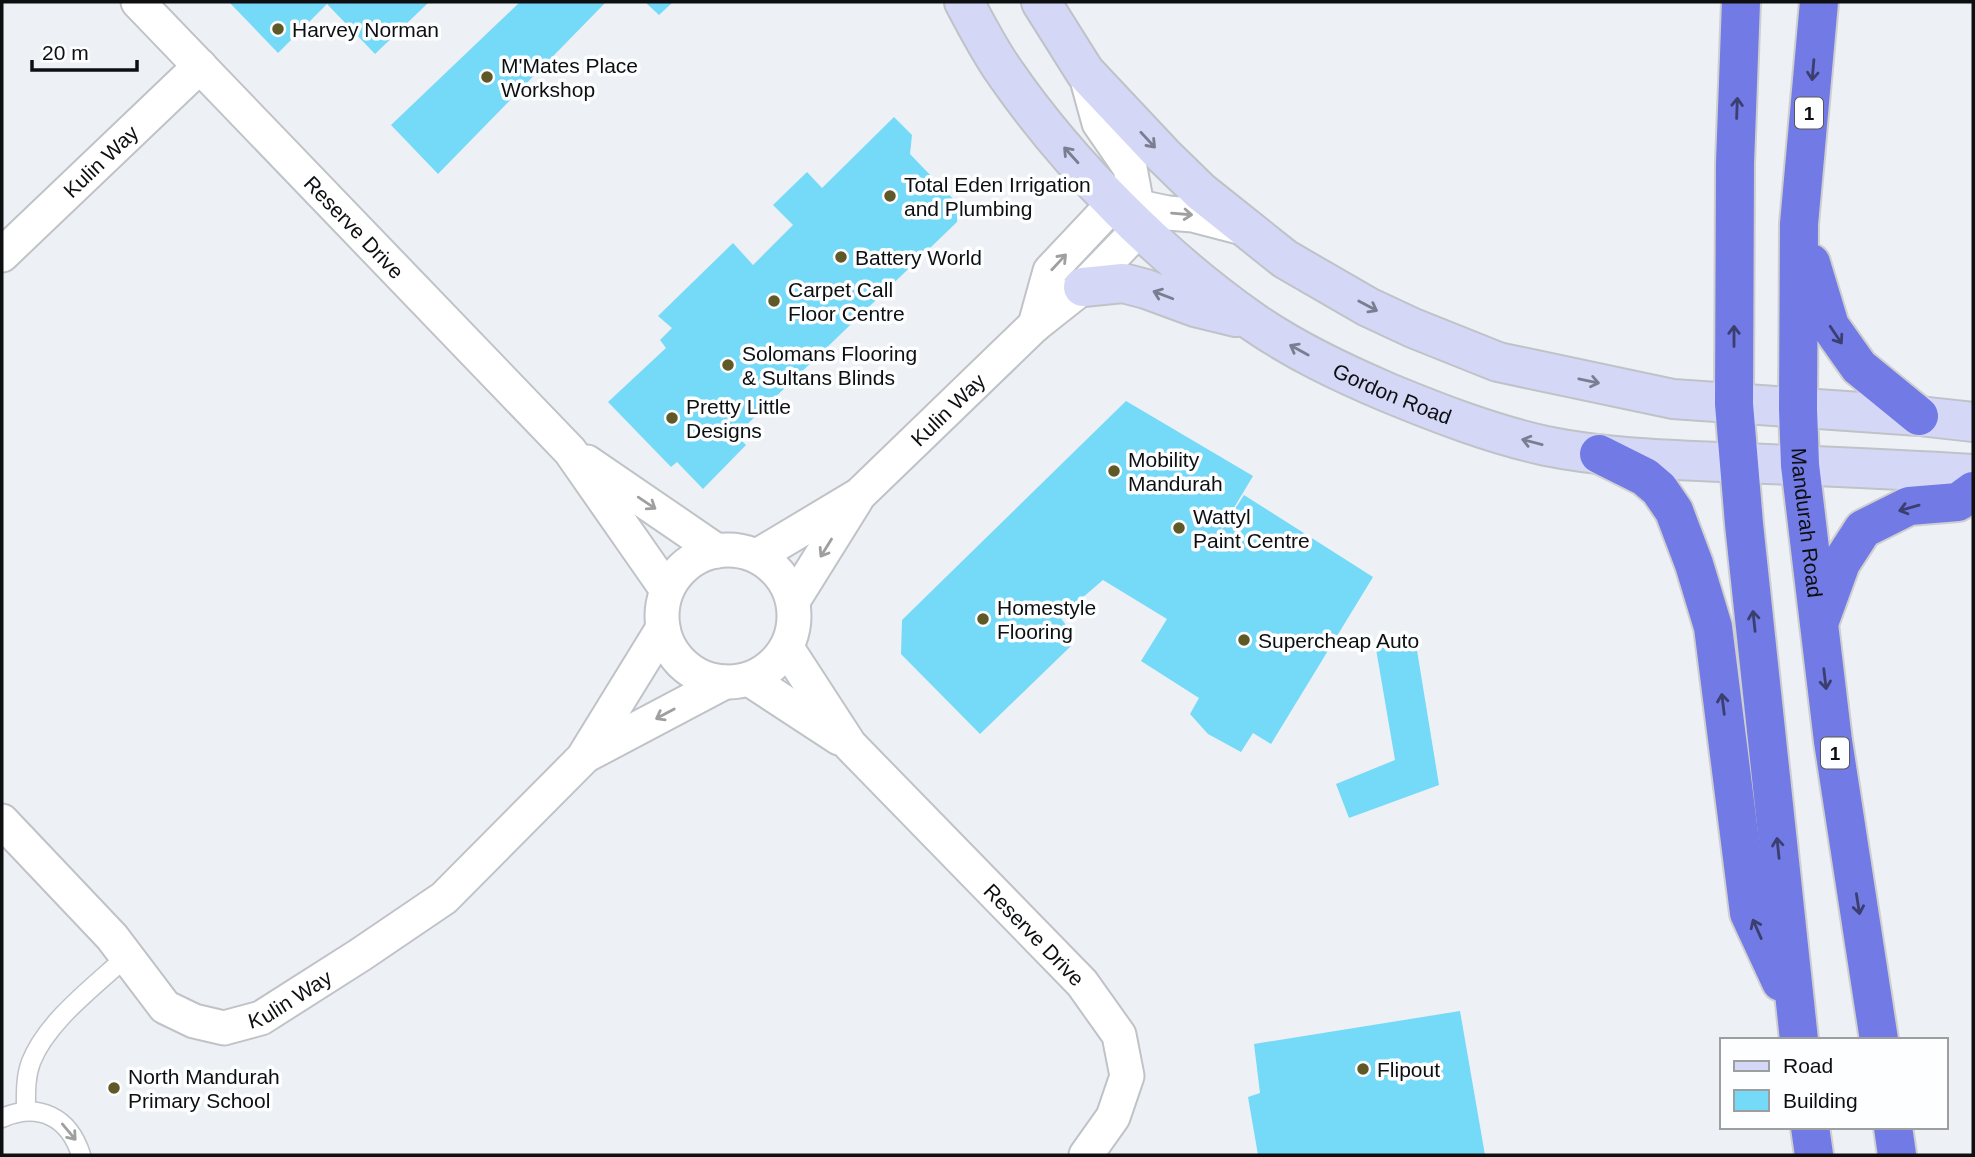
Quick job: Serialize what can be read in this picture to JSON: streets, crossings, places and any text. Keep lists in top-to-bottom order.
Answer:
{
  "streets": {
    "highway": ["1", "Mandurah Road"],
    "main road": ["Gordon Road"],
    "street": ["Kulin Way", "Reserve Drive"]
  },
  "crossings": [
    ["Kulin Way", "Reserve Drive"],
    ["Kulin Way", "Gordon Road"],
    ["Gordon Road", "Mandurah Road"]
  ],
  "places": [
    "Harvey Norman",
    "M'Mates Place Workshop",
    "Total Eden Irrigation and Plumbing",
    "Battery World",
    "Carpet Call Floor Centre",
    "Solomans Flooring & Sultans Blinds",
    "Pretty Little Designs",
    "Mobility Mandurah",
    "Wattyl Paint Centre",
    "Homestyle Flooring",
    "Supercheap Auto",
    "Flipout",
    "North Mandurah Primary School"
  ],
  "legend": ["Road", "Building"],
  "scale_bar": "20 m"
}
